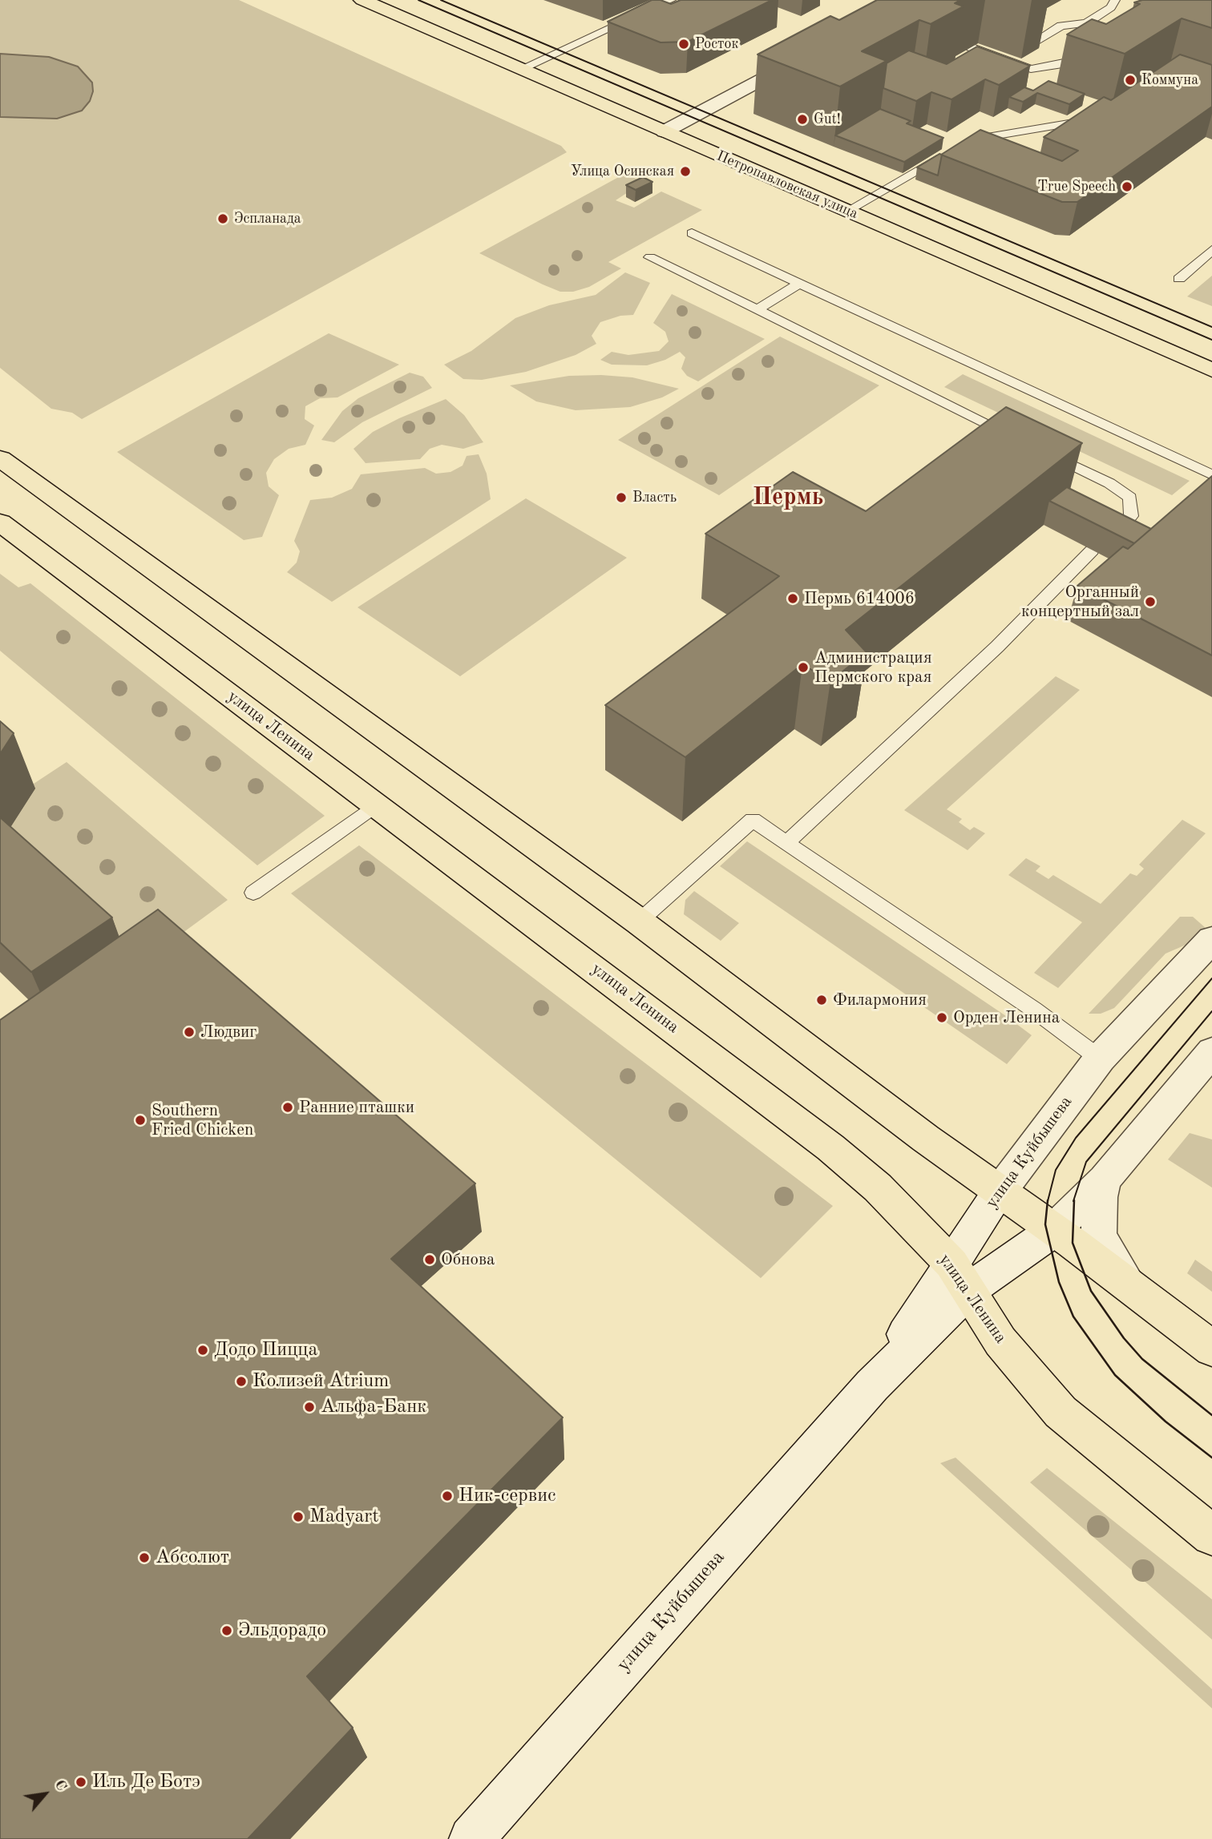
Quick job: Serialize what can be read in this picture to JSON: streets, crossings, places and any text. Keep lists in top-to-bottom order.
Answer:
{
  "streets": {
    "main road": ["Петропавловская улица", "улица Ленина"],
    "street": ["улица Куйбышева"]
  },
  "crossings": [
    ["улица Ленина", "улица Куйбышева"]
  ],
  "districts": ["Пермь"],
  "places": [
    "Росток",
    "Коммуна",
    "Gut!",
    "Улица Осинская",
    "True Speech",
    "Эспланада",
    "Власть",
    "Пермь 614006",
    "Органный концертный зал",
    "Администрация Пермского края",
    "Филармония",
    "Орден Ленина",
    "Людвиг",
    "Ранние пташки",
    "Southern Fried Chicken",
    "Обнова",
    "Додо Пицца",
    "Колизей Atrium",
    "Альфа-Банк",
    "Ник-сервис",
    "Madyart",
    "Абсолют",
    "Эльдорадо",
    "Иль Де Ботэ"
  ],
  "north": "top right"
}
